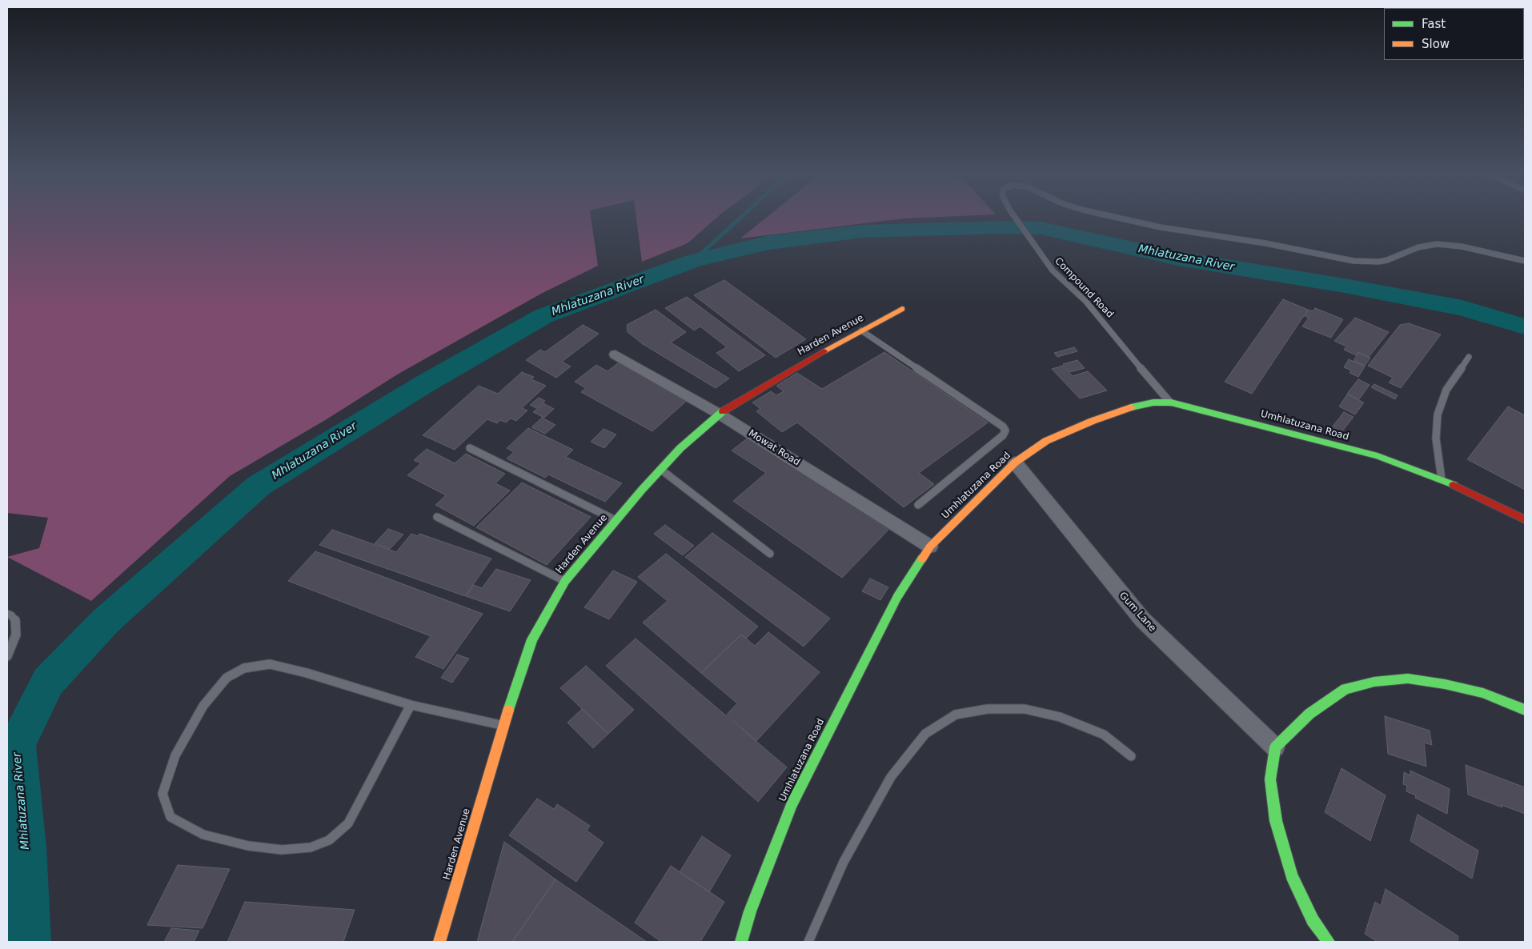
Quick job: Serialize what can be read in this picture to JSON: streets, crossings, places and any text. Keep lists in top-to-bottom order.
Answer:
{
  "streets": {
    "street": [
      "Harden Avenue",
      "Umhlatuzana Road",
      "Mowat Road",
      "Gum Lane"
    ],
    "lane": ["Compound Road"]
  },
  "crossings": [
    ["Compound Road", "Umhlatuzana Road"],
    ["Harden Avenue", "Mowat Road"],
    ["Umhlatuzana Road", "Mowat Road"],
    ["Umhlatuzana Road", "Gum Lane"]
  ],
  "water": ["Mhlatuzana River"],
  "legend": ["Fast", "Slow"]
}
